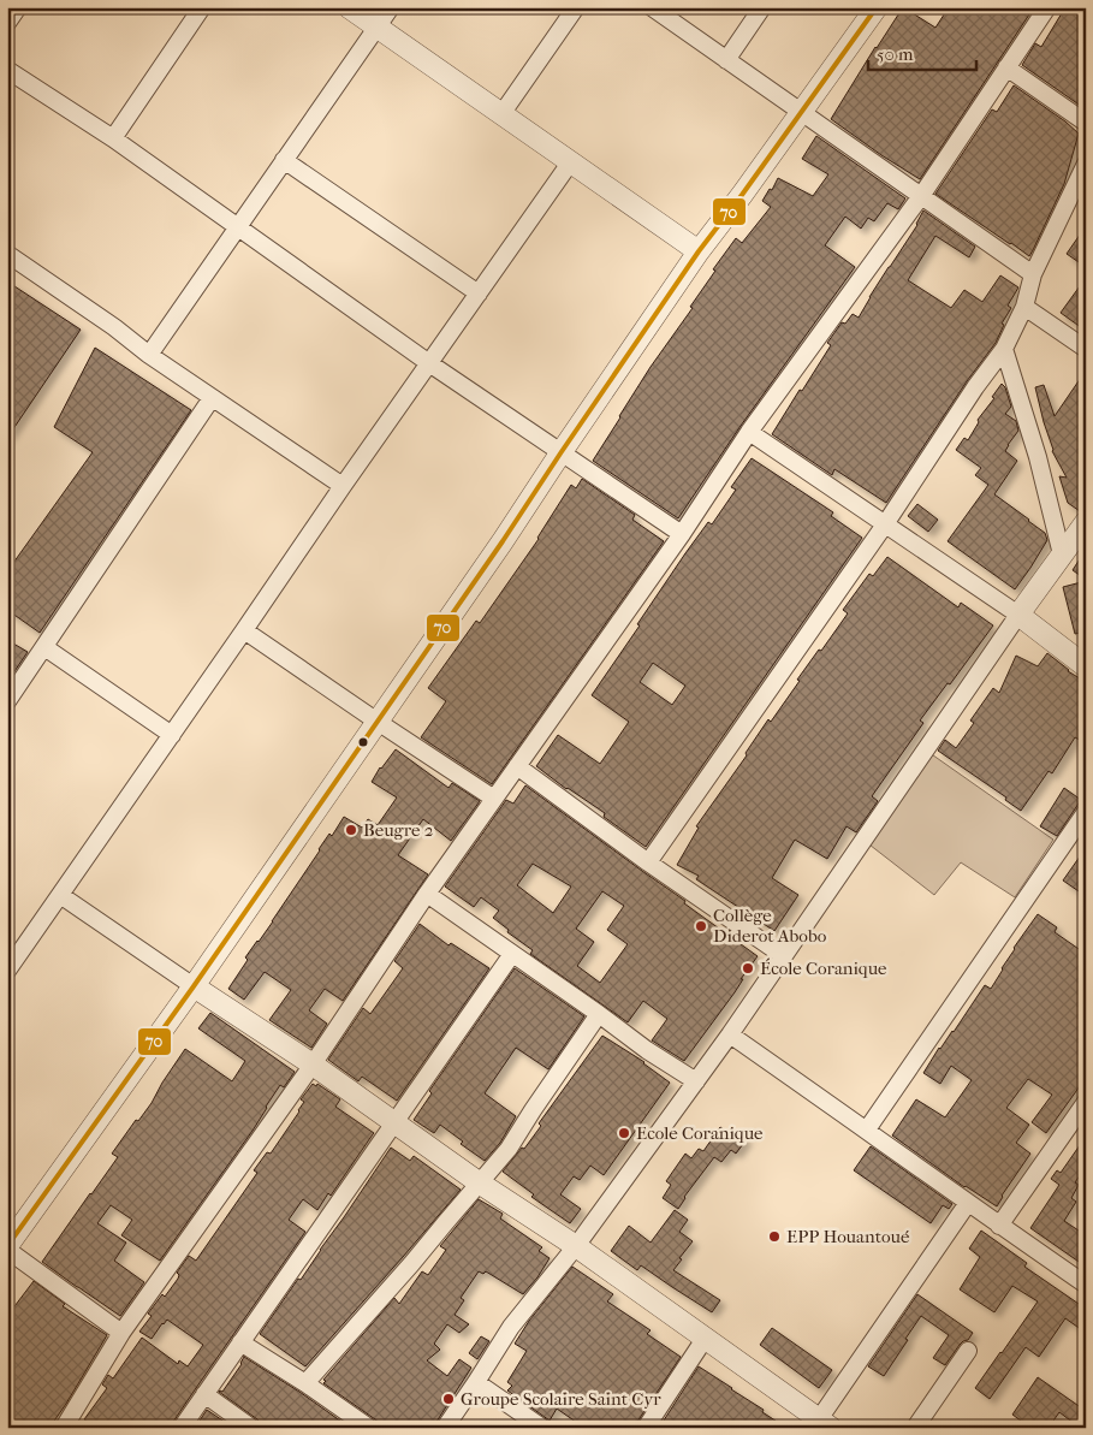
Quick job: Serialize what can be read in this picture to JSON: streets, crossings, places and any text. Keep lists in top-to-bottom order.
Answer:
{
  "places": [
    "Beugre 2",
    "Collège Diderot Abobo",
    "École Coranique",
    "Ecole Coranique",
    "EPP Houantoué",
    "Groupe Scolaire Saint Cyr"
  ],
  "lines": ["transit line 70"],
  "scale_bar": "50 m"
}
